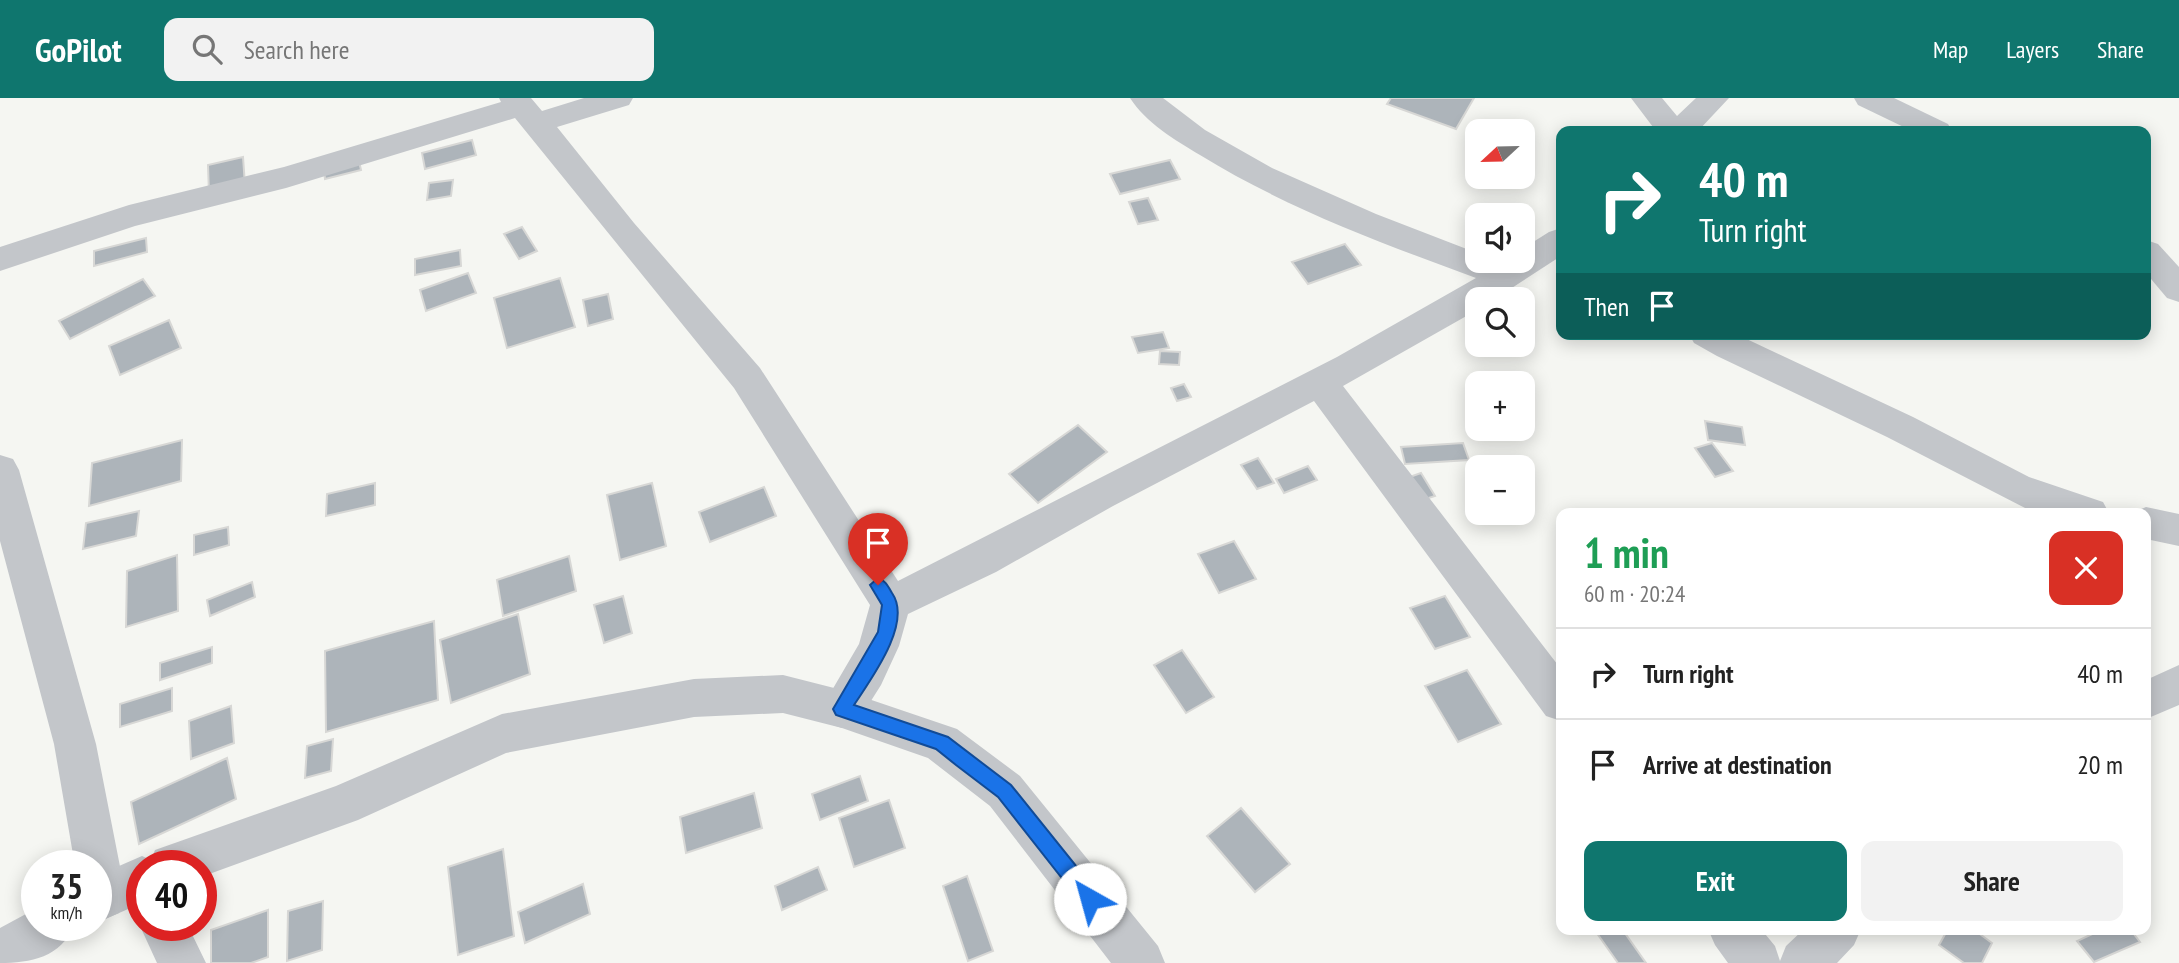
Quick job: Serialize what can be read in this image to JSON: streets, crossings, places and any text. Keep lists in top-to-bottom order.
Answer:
{
  "north": "left",
  "page": {
    "header": "GoPilot",
    "search": "Search here",
    "nav": ["Map", "Layers", "Share"],
    "map_buttons": ["+", "−"],
    "turn": ["40 m", "Turn right"],
    "then": "Then",
    "heading": ["1 min", "60 m · 20:24"],
    "list": [
      {
        "name": "Turn right",
        "value": "40 m"
      },
      {
        "name": "Arrive at destination",
        "value": "20 m"
      }
    ],
    "buttons": ["Exit", "Share"],
    "speed": "35 km/h",
    "limit": "40"
  }
}
